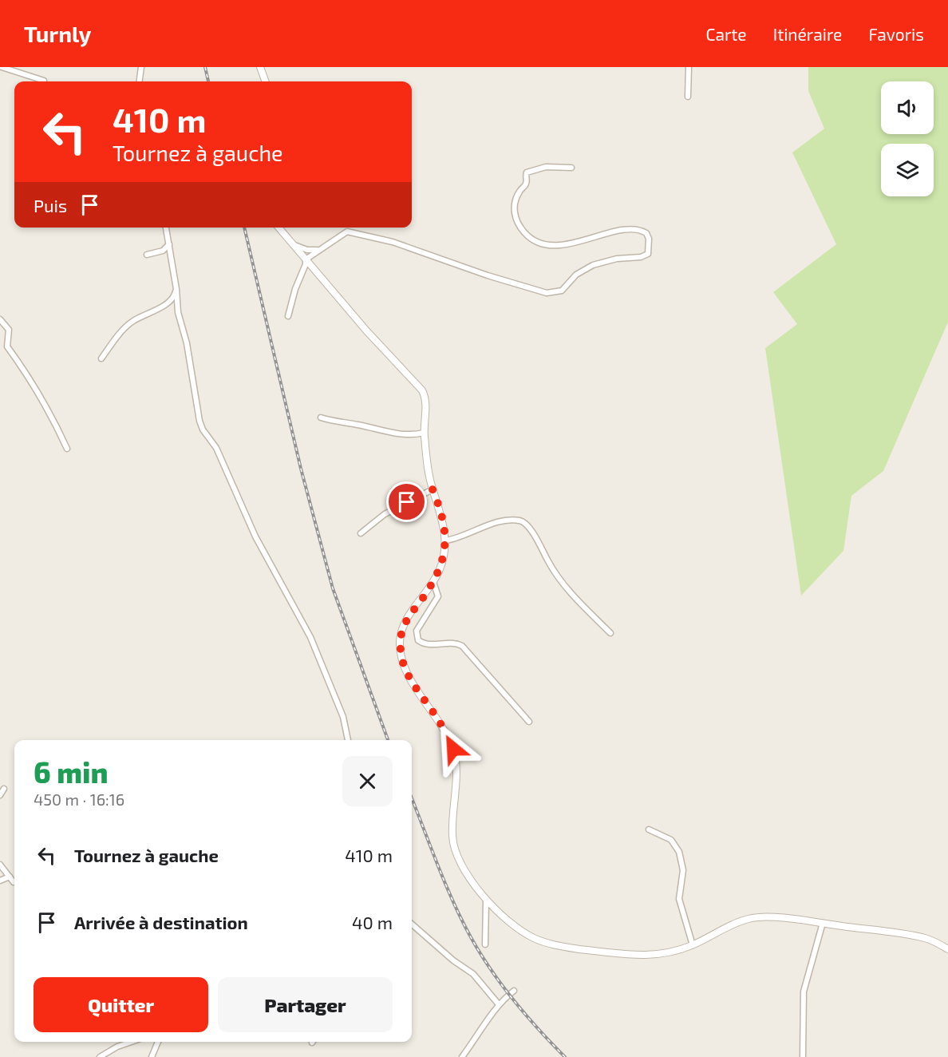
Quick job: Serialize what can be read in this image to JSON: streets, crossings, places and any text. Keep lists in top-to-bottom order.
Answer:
{
  "page": {
    "header": "Turnly",
    "nav": ["Carte", "Itinéraire", "Favoris"],
    "turn": ["410 m", "Tournez à gauche"],
    "then": "Puis",
    "heading": ["6 min", "450 m · 16:16"],
    "list": [
      {
        "name": "Tournez à gauche",
        "value": "410 m"
      },
      {
        "name": "Arrivée à destination",
        "value": "40 m"
      }
    ],
    "buttons": ["Quitter", "Partager"]
  }
}
